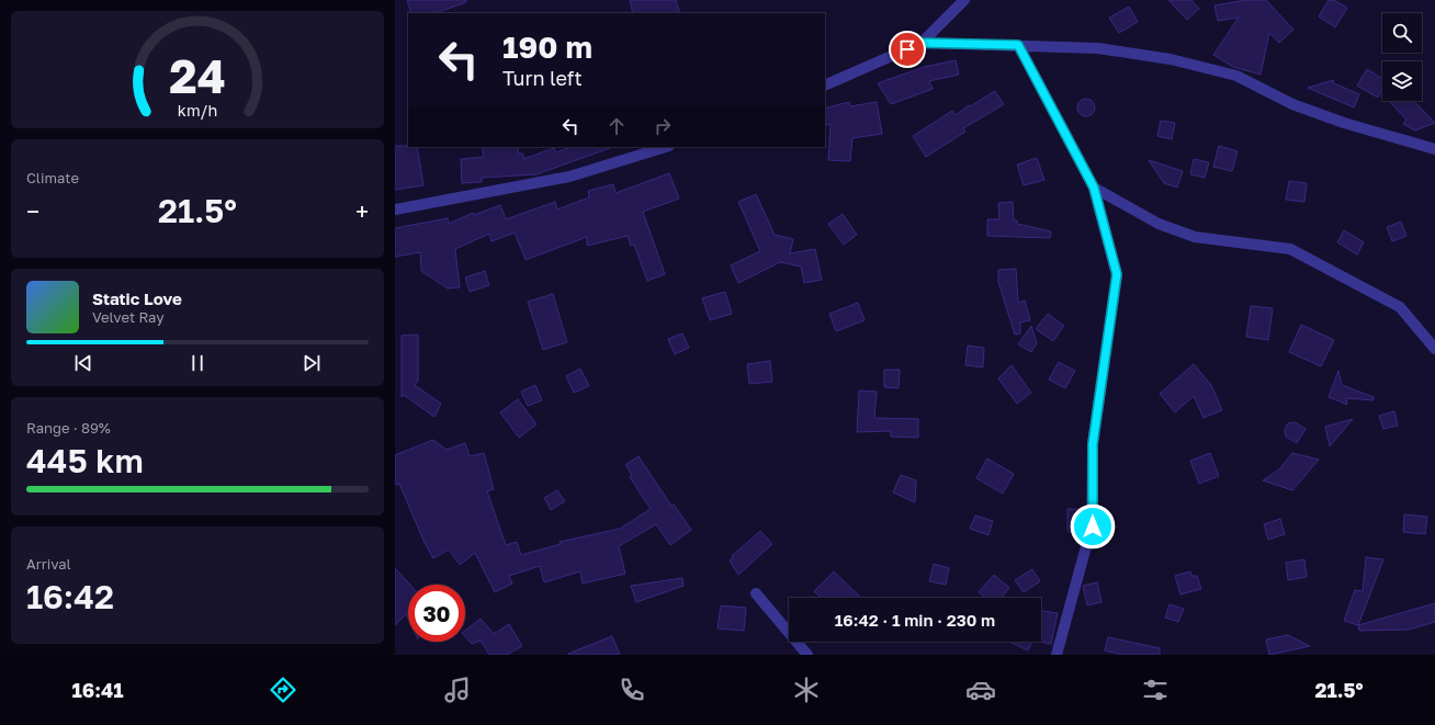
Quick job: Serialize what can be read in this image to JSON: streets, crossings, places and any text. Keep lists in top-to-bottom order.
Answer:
{
  "page": {
    "turn": ["190 m", "Turn left"],
    "tile": [
      "Climate",
      ["Range · 89%", "445 km"],
      ["Arrival", "16:42"]
    ],
    "heat": ["−", "21.5°", "+"],
    "song": ["Static Love", "Velvet Ray"],
    "limit": "30",
    "trip": "16:42 · 1 min · 230 m",
    "tabs": ["16:41", "21.5°"],
    "gauge": ["24", "km/h"]
  }
}
